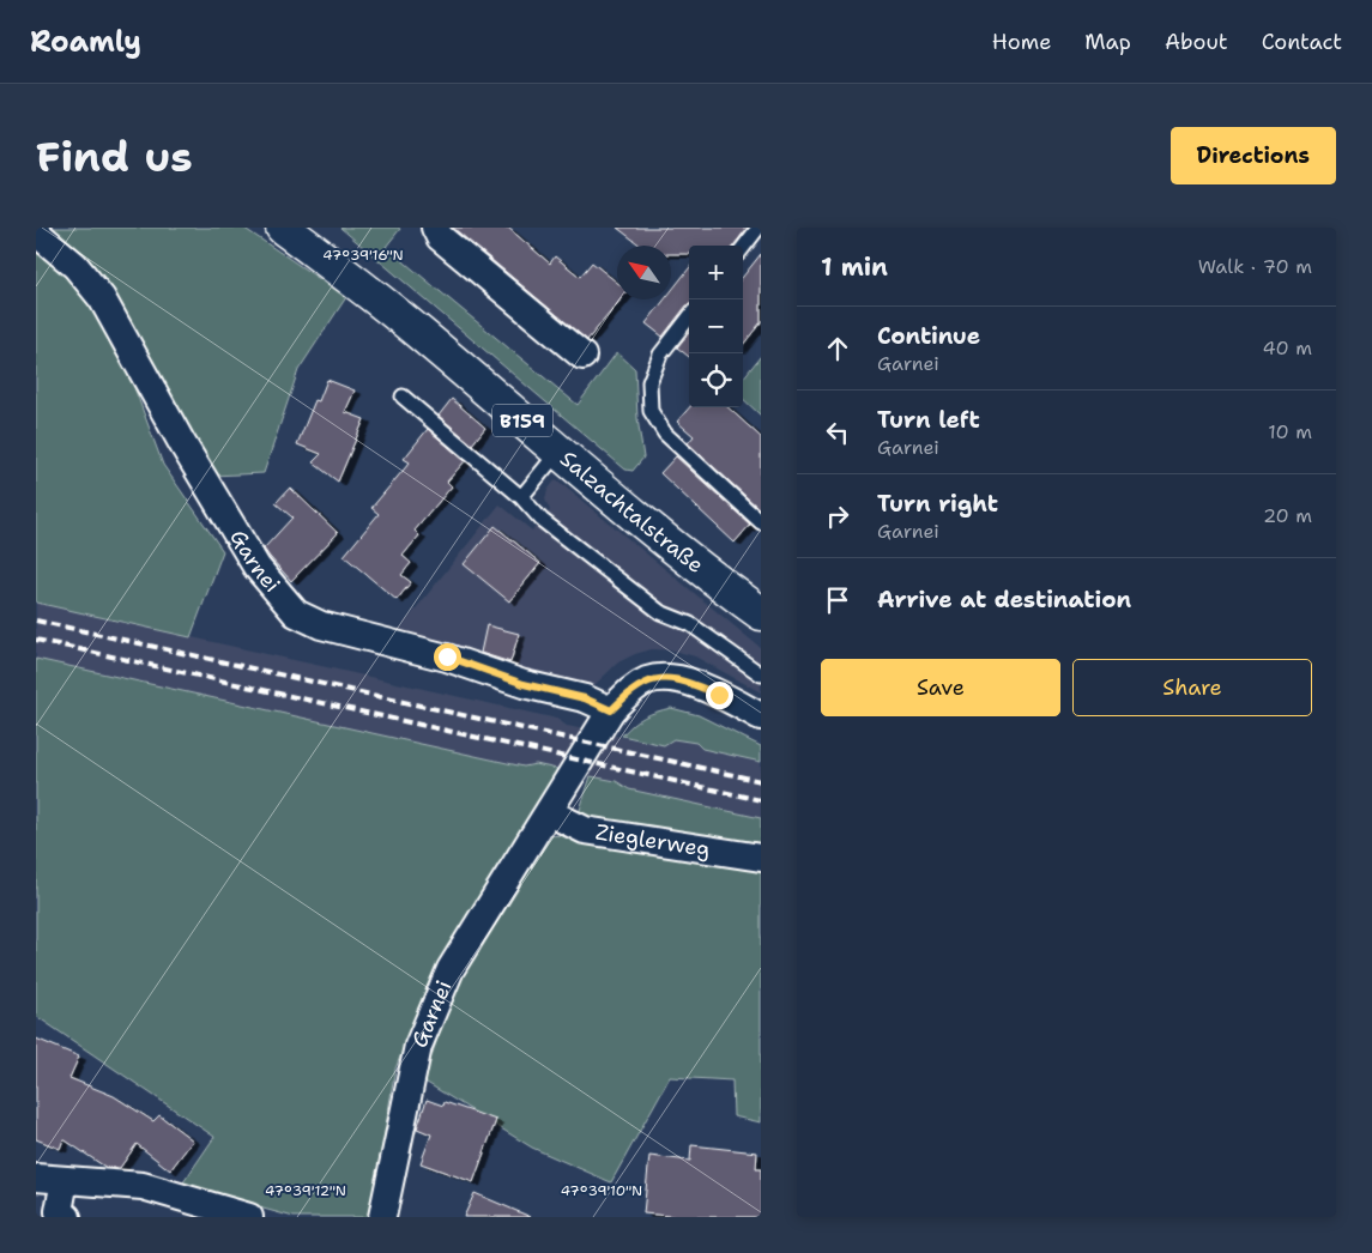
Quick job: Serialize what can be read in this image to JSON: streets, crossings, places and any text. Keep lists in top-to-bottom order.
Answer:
{
  "streets": {
    "main road": ["B159", "Salzachtalstraße"],
    "street": ["Garnei", "Zieglerweg"]
  },
  "crossings": [
    ["Garnei", "Zieglerweg"]
  ],
  "north": "top left",
  "page": {
    "header": "Roamly",
    "nav": [
      "Home",
      "Map",
      "About",
      "Contact"
    ],
    "buttons": [
      "Directions",
      ["Save", "Share"]
    ],
    "title": "Find us",
    "heading": ["1 min", "Walk · 70 m"],
    "map_buttons": ["+", "−"],
    "list": [
      ["Continue", "Garnei", "40 m"],
      ["Turn left", "Garnei", "10 m"],
      ["Turn right", "Garnei", "20 m"],
      "Arrive at destination"
    ]
  },
  "coordinates": ["47°39'16\"N", "47°39'12\"N", "47°39'10\"N"]
}
